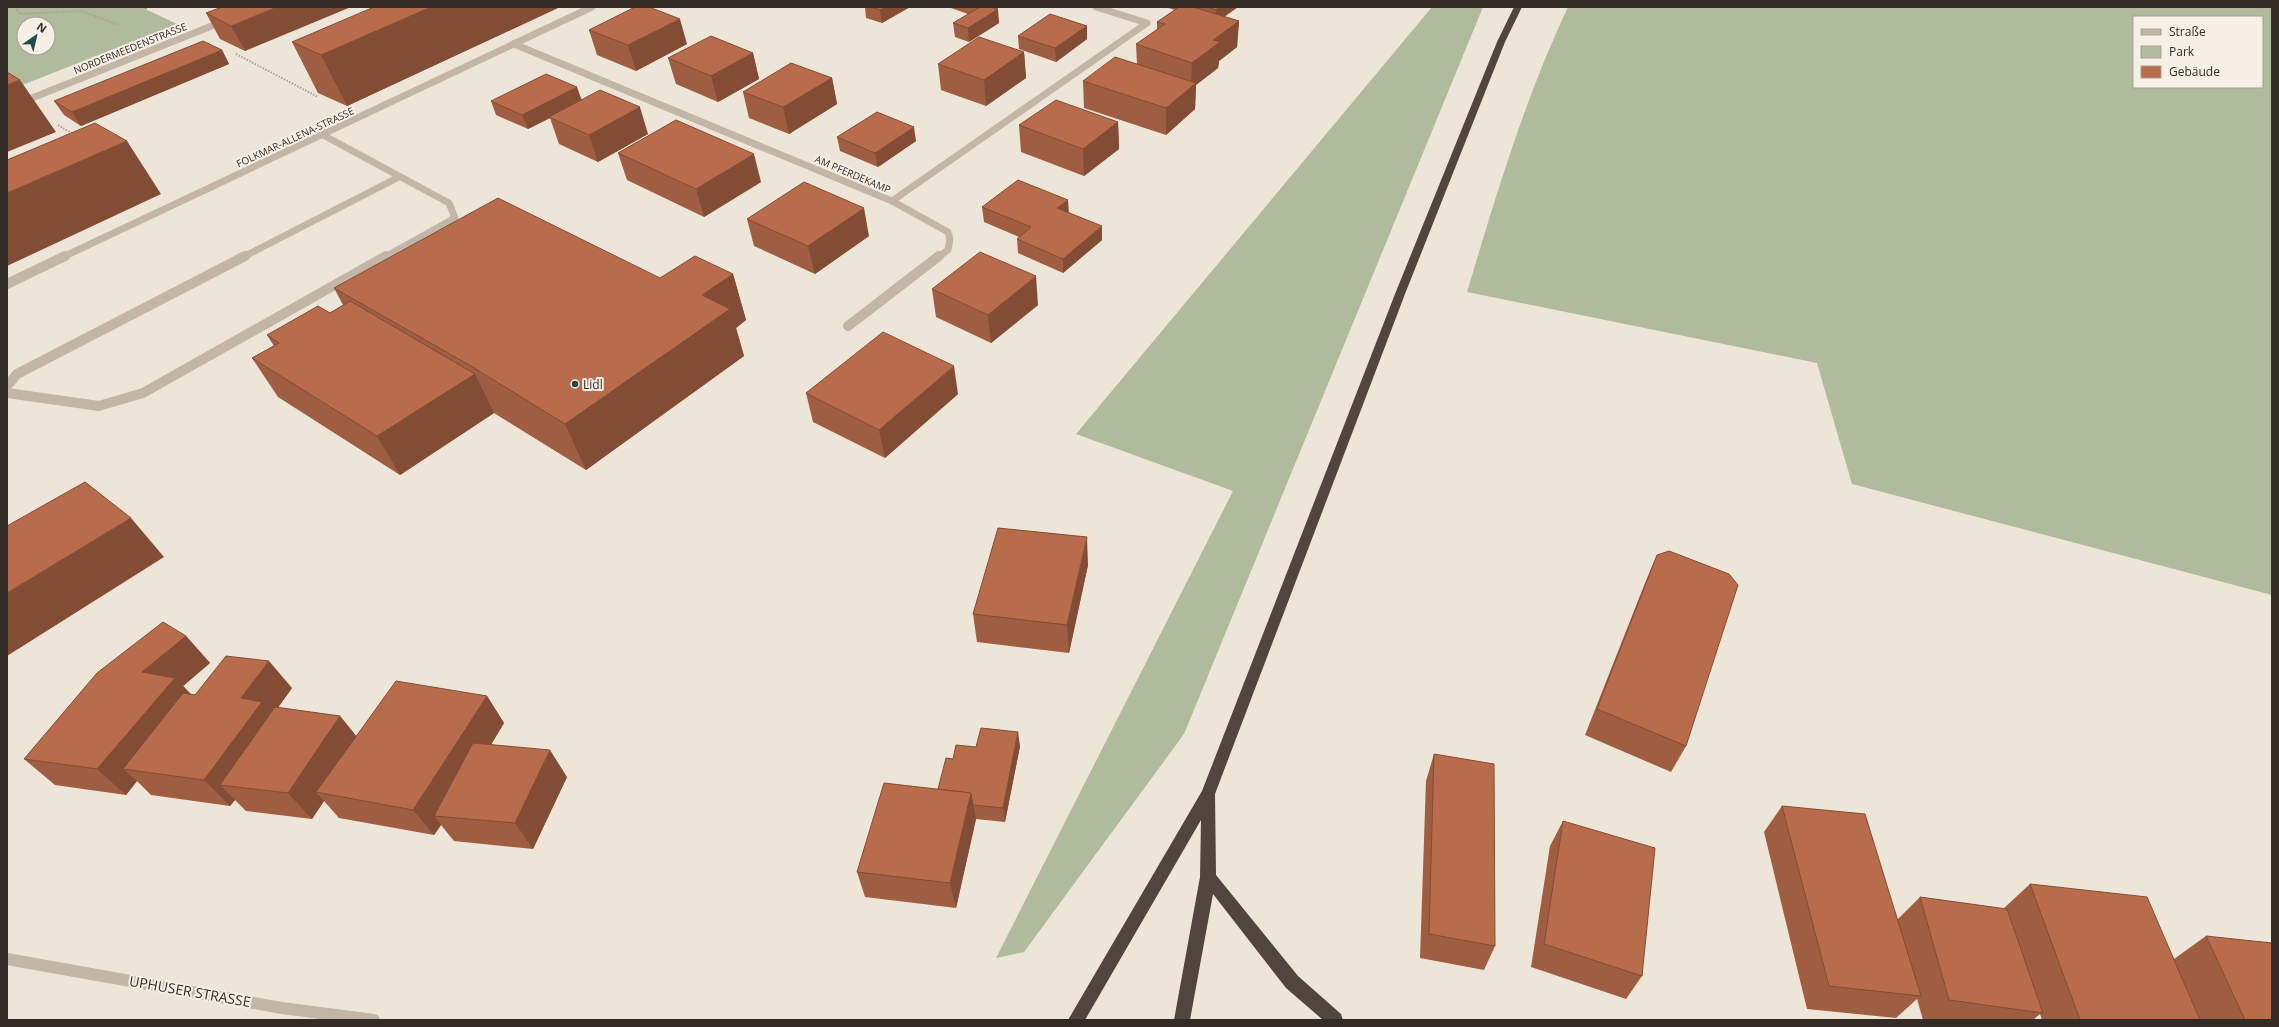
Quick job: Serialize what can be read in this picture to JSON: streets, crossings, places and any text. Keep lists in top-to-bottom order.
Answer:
{
  "streets": {
    "street": [
      "NORDERMEEDENSTRASSE",
      "FOLKMAR-ALLENA-STRASSE",
      "AM PFERDEKAMP",
      "UPHUSER STRASSE"
    ]
  },
  "crossings": [
    ["FOLKMAR-ALLENA-STRASSE", "AM PFERDEKAMP"]
  ],
  "places": ["Lidl"],
  "legend": ["Straße", "Park", "Gebäude"],
  "north": "top right"
}
